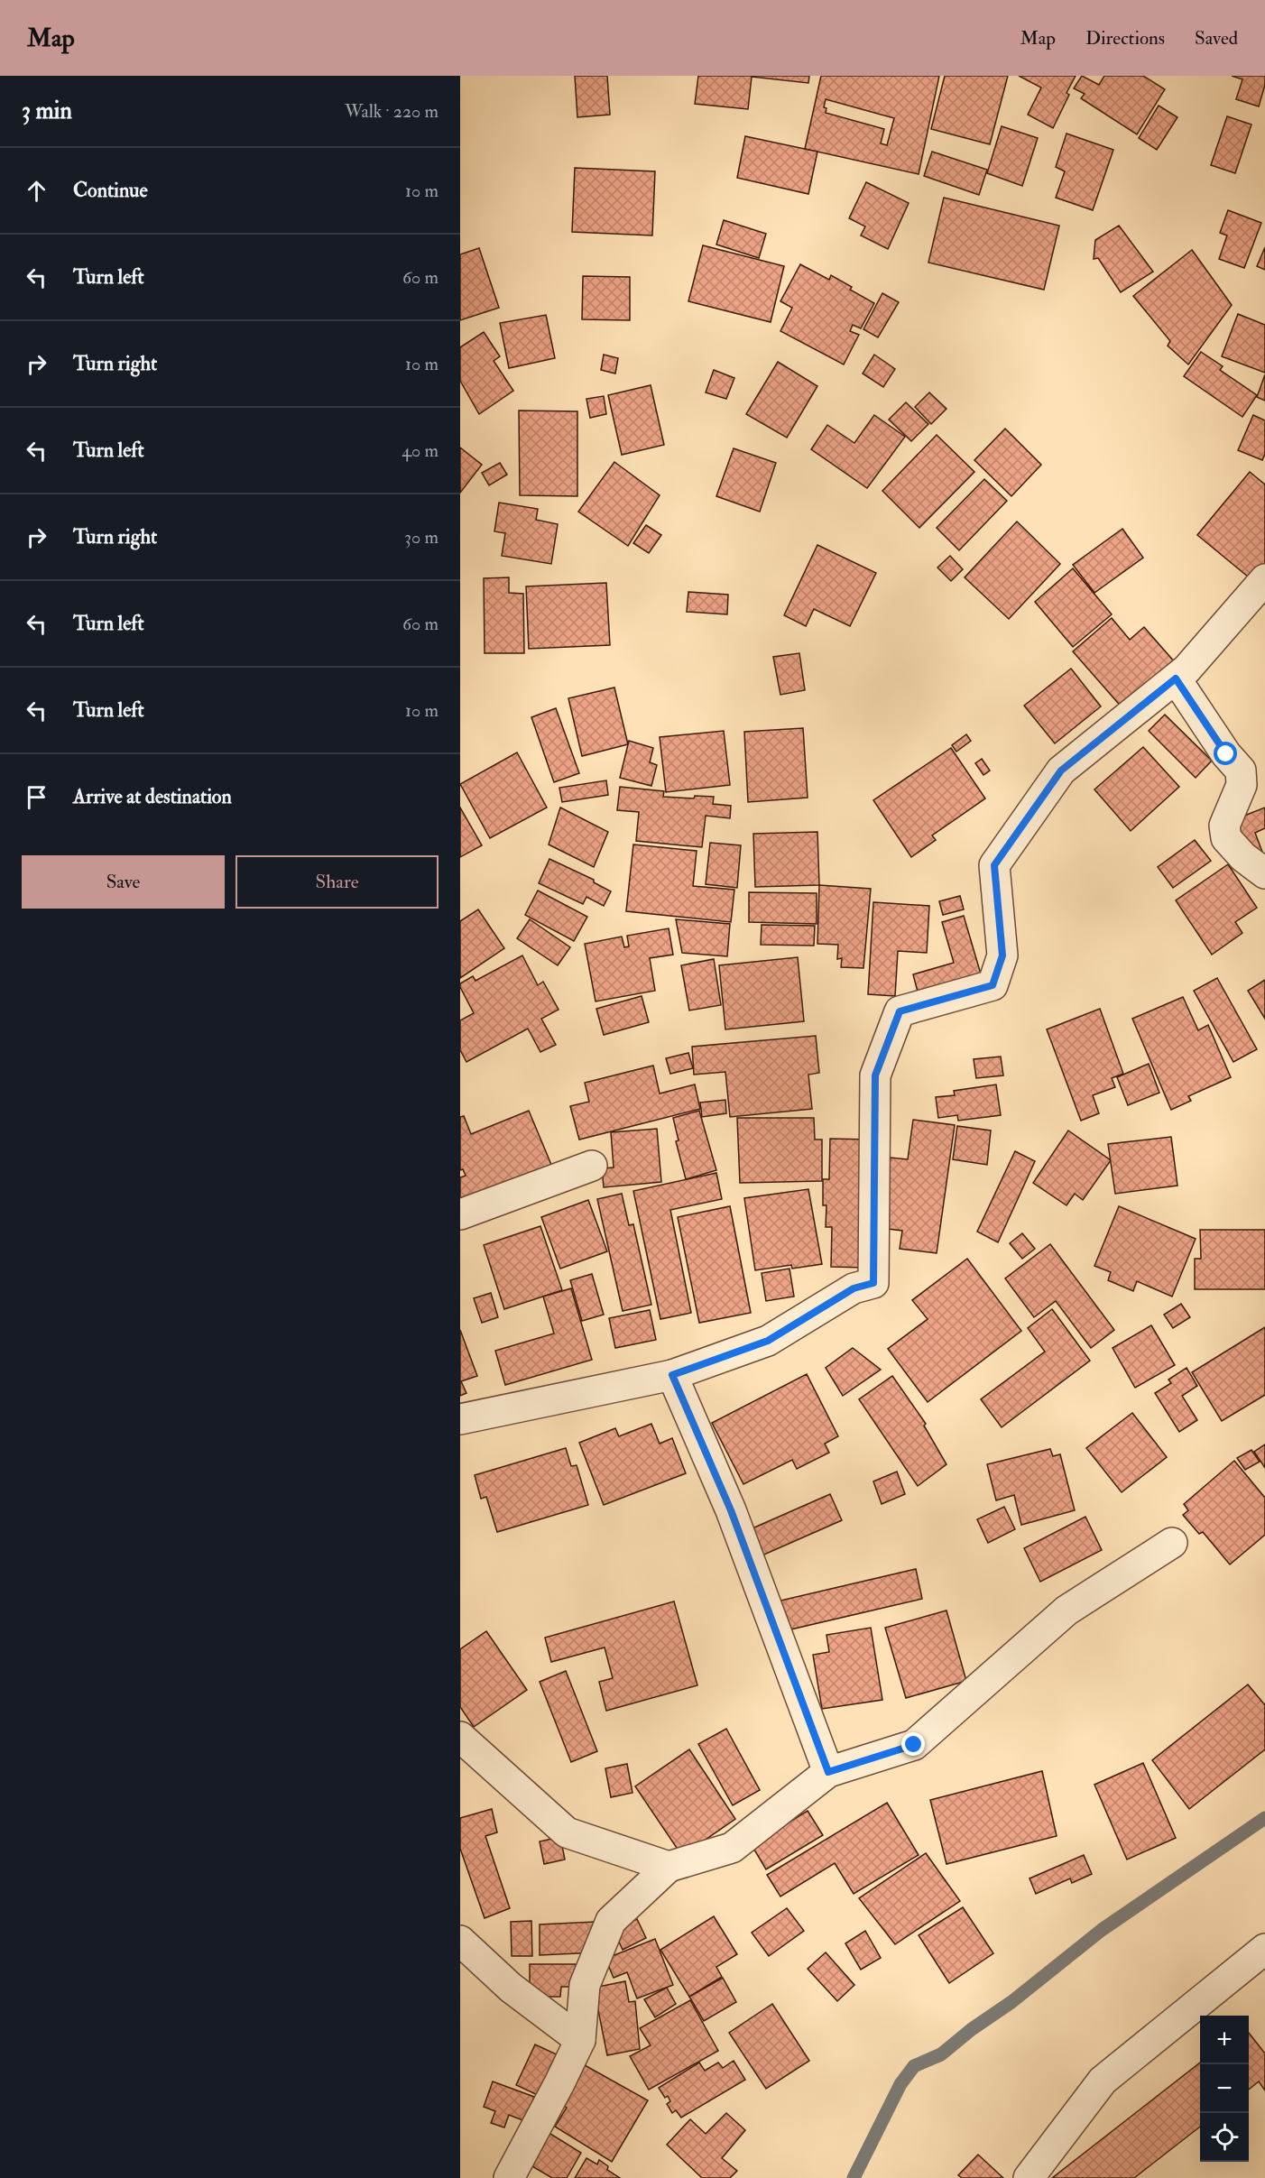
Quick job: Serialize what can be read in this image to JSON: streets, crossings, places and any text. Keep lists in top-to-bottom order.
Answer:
{
  "page": {
    "header": "Map",
    "nav": ["Map", "Directions", "Saved"],
    "heading": ["3 min", "Walk · 220 m"],
    "list": [
      ["Continue", "10 m"],
      ["Turn left", "60 m"],
      ["Turn right", "10 m"],
      ["Turn left", "40 m"],
      ["Turn right", "30 m"],
      ["Turn left", "60 m"],
      ["Turn left", "10 m"],
      "Arrive at destination"
    ],
    "buttons": ["Save", "Share"],
    "map_buttons": ["+", "−"]
  }
}
